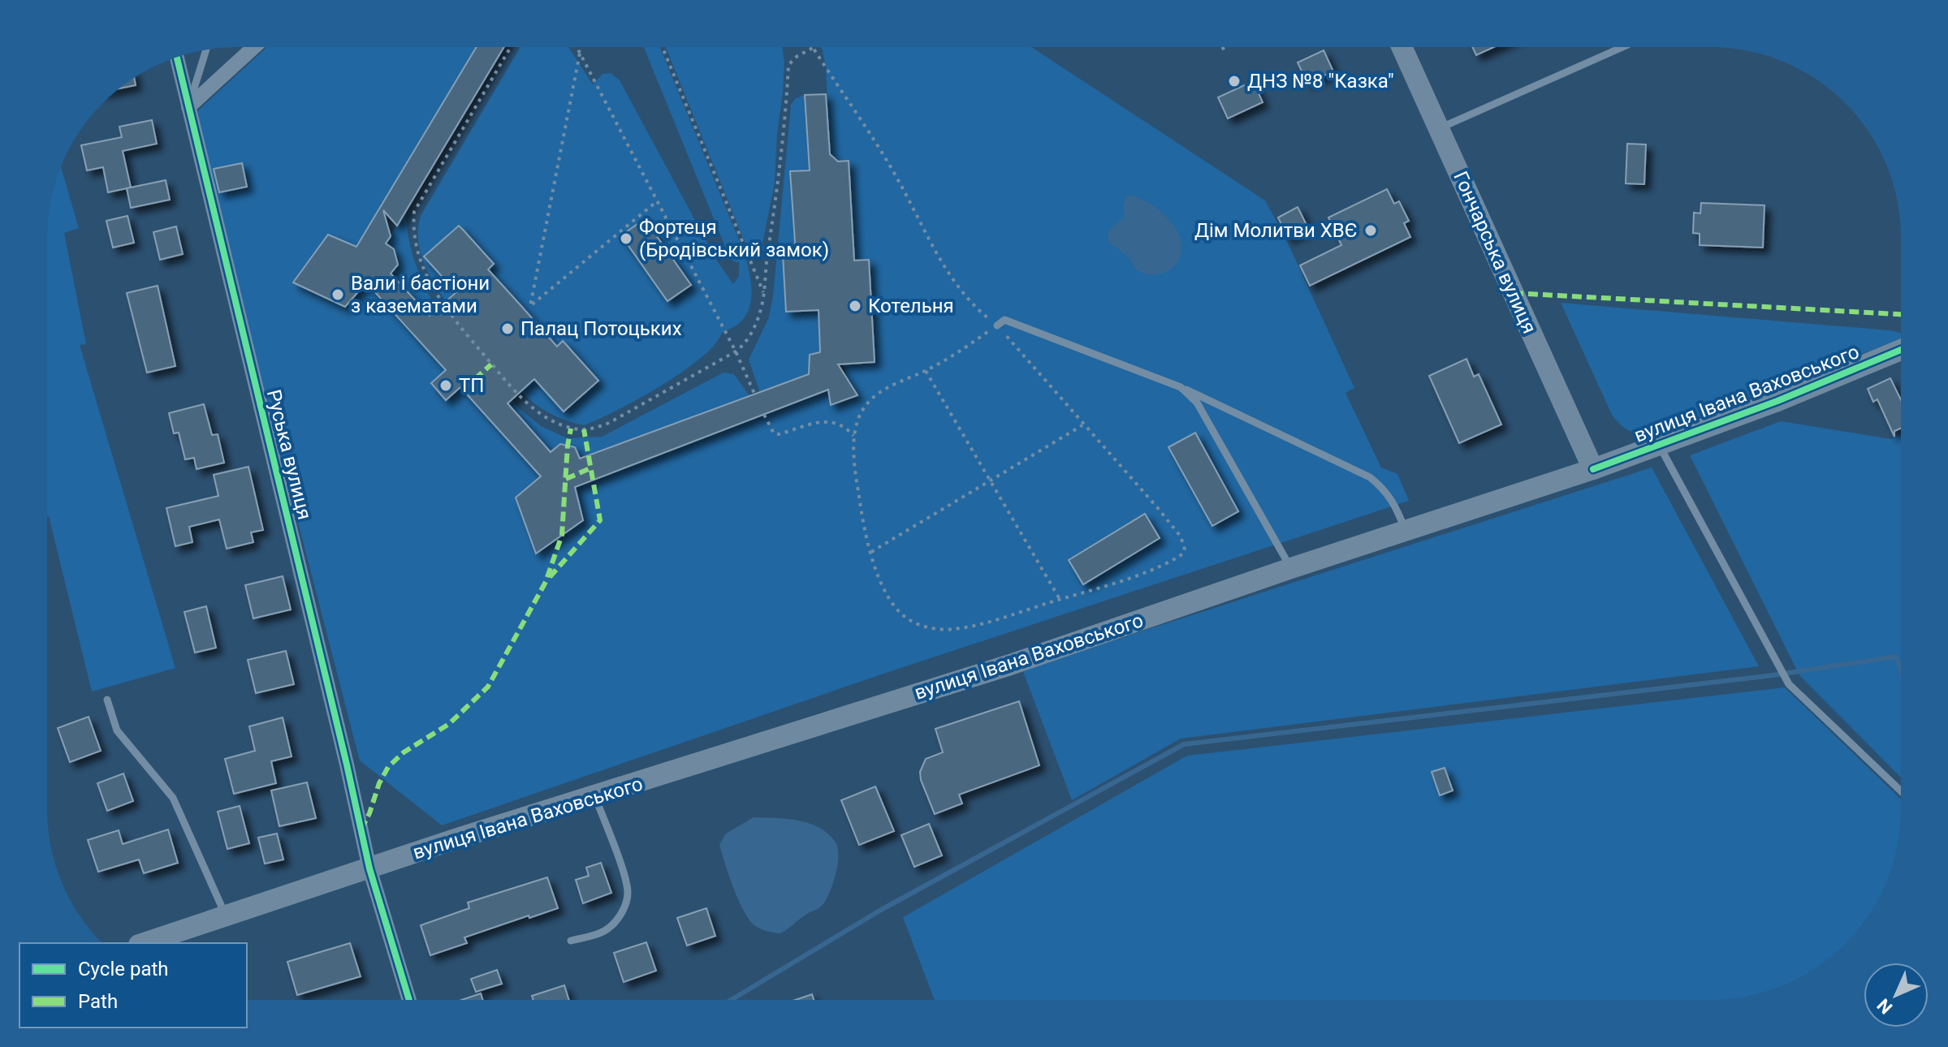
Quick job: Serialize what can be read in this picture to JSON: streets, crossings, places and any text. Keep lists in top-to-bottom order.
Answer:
{
  "streets": {
    "main road": ["Гончарська вулиця", "вулиця Івана Ваховського"],
    "street": ["Руська вулиця"]
  },
  "crossings": [
    ["Гончарська вулиця", "вулиця Івана Ваховського"],
    ["вулиця Івана Ваховського", "Руська вулиця"]
  ],
  "places": [
    "ДНЗ №8 \"Казка\"",
    "Дім Молитви ХВЄ",
    "Фортеця (Бродівський замок)",
    "Вали і бастіони з казематами",
    "Котельня",
    "Палац Потоцьких",
    "ТП"
  ],
  "legend": ["Cycle path", "Path"],
  "north": "bottom left"
}
